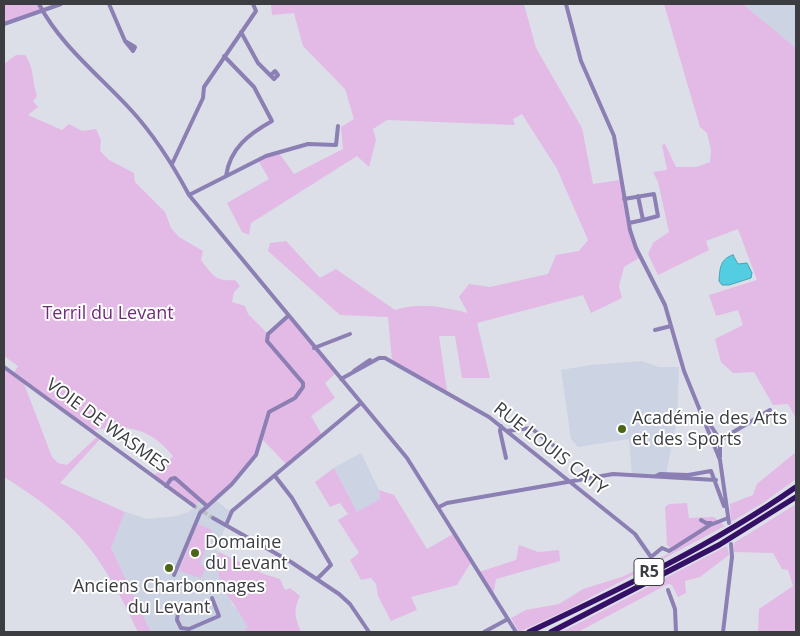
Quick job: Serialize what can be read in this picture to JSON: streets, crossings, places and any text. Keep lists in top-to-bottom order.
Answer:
{
  "streets": {
    "highway": ["R5"],
    "street": ["VOIE DE WASMES", "RUE LOUIS CATY"]
  },
  "parks": ["Terril du Levant"],
  "places": ["Académie des Arts et des Sports", "Domaine du Levant", "Anciens Charbonnages du Levant"]
}
